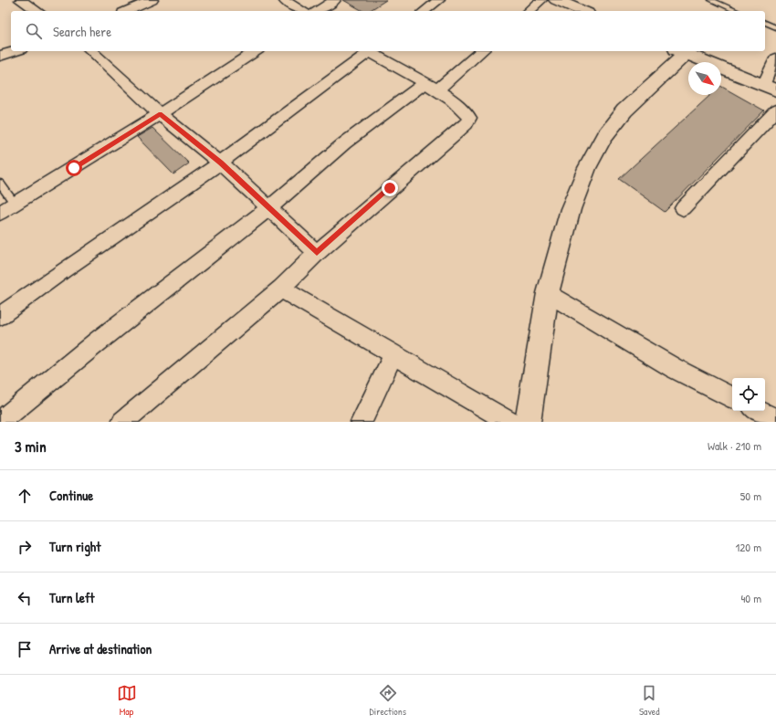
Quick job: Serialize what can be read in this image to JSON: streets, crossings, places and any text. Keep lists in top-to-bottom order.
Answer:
{
  "north": "bottom right",
  "page": {
    "search": "Search here",
    "heading": ["3 min", "Walk · 210 m"],
    "list": [
      ["Continue", "50 m"],
      ["Turn right", "120 m"],
      ["Turn left", "40 m"],
      "Arrive at destination"
    ],
    "nav": ["Map", "Directions", "Saved"]
  }
}
